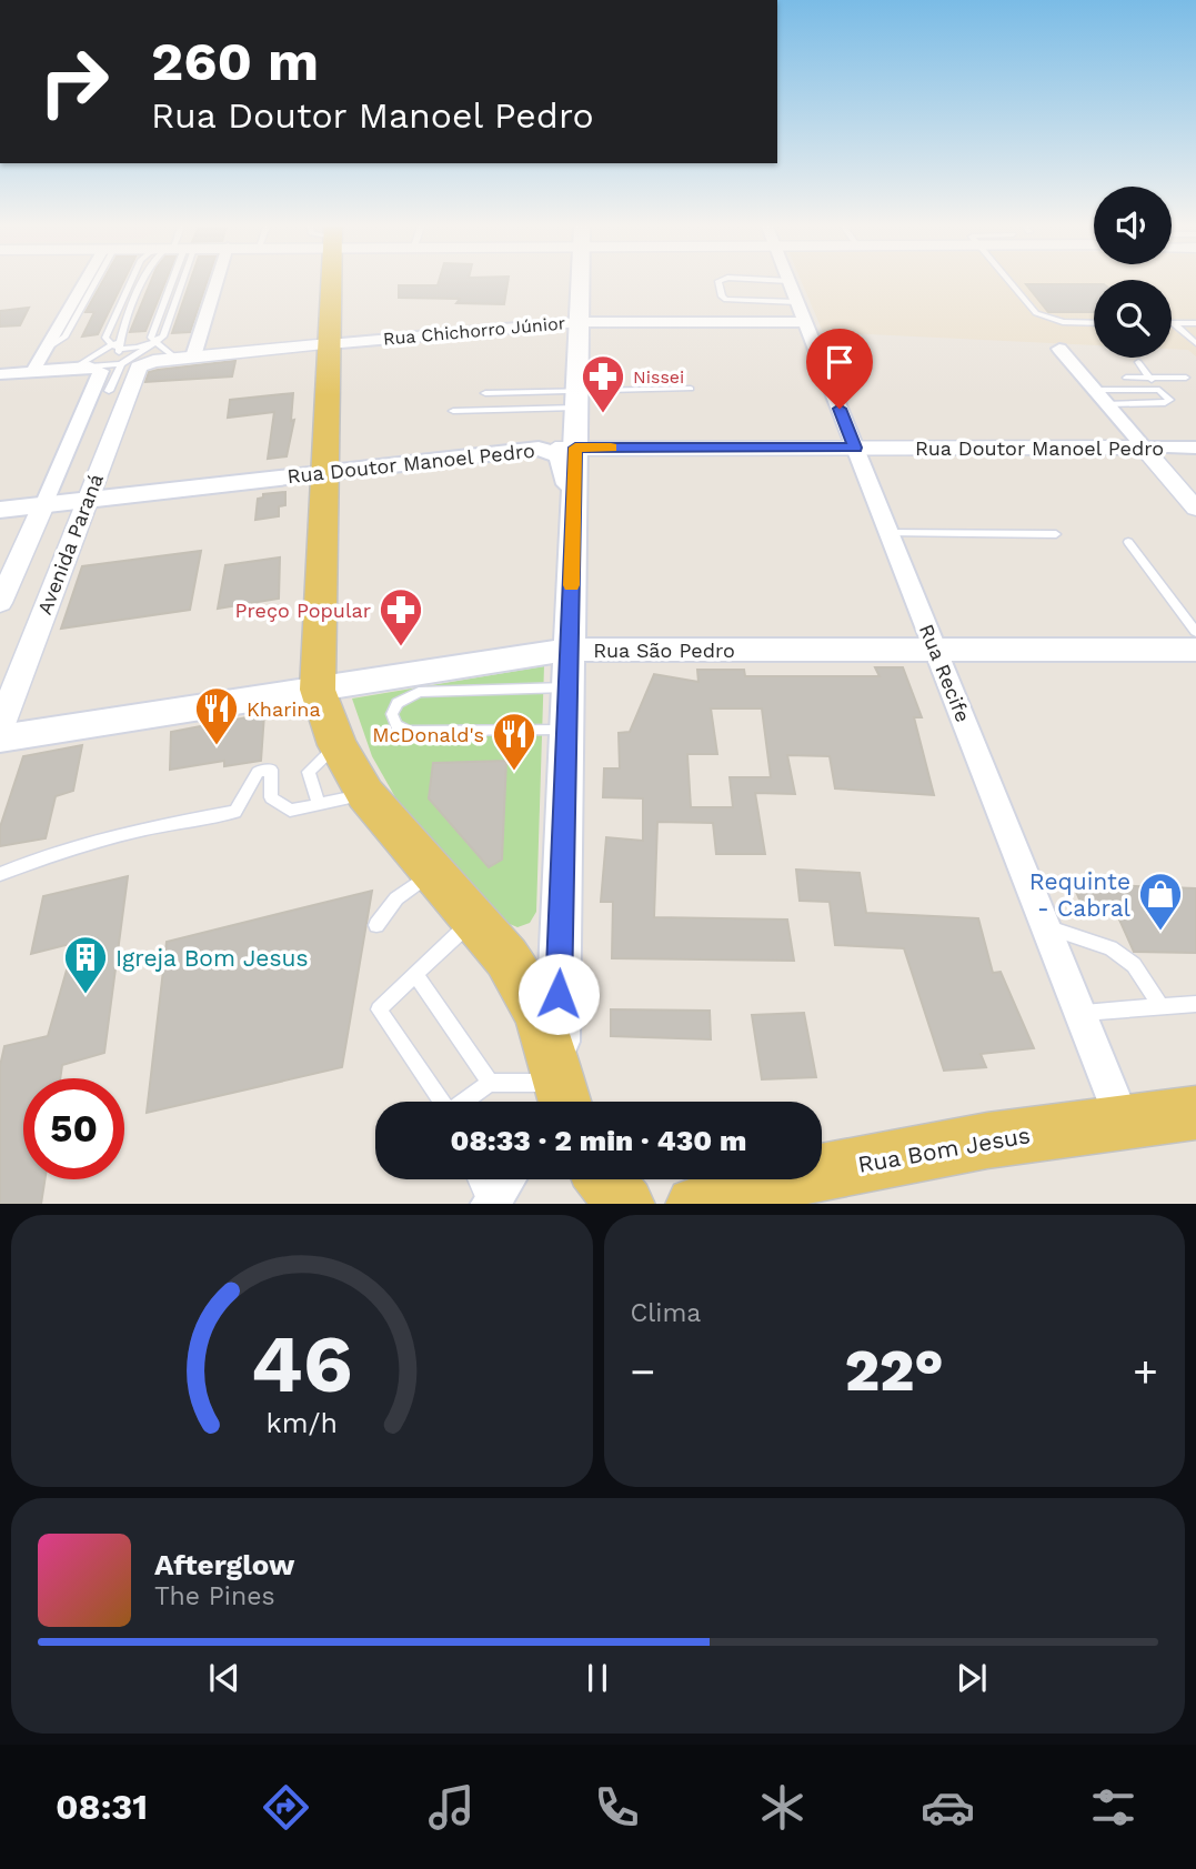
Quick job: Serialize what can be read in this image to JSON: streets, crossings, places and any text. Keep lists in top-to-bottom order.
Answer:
{
  "streets": {
    "main road": ["Rua Doutor Manoel Pedro", "Rua São Pedro", "Rua Bom Jesus"],
    "street": ["Rua Chichorro Júnior", "Avenida Paraná", "Rua Recife"]
  },
  "crossings": [
    ["Rua Chichorro Júnior", "Avenida Paraná"],
    ["Rua Chichorro Júnior", "Rua Recife"],
    ["Rua Doutor Manoel Pedro", "Avenida Paraná"],
    ["Rua Doutor Manoel Pedro", "Rua Recife"],
    ["Rua São Pedro", "Rua Recife"],
    ["Rua Recife", "Rua Bom Jesus"]
  ],
  "places": {
    "pharmacy": ["Nissei", "Preço Popular"],
    "restaurant": ["Kharina", "McDonald's"],
    "shop": ["Requinte - Cabral"],
    "building": ["Igreja Bom Jesus"]
  },
  "page": {
    "turn": ["260 m", "Rua Doutor Manoel Pedro"],
    "limit": "50",
    "trip": "08:33 · 2 min · 430 m",
    "tile": "Clima",
    "heat": ["−", "22°", "+"],
    "song": ["Afterglow", "The Pines"],
    "tabs": "08:31",
    "gauge": ["46", "km/h"]
  }
}
